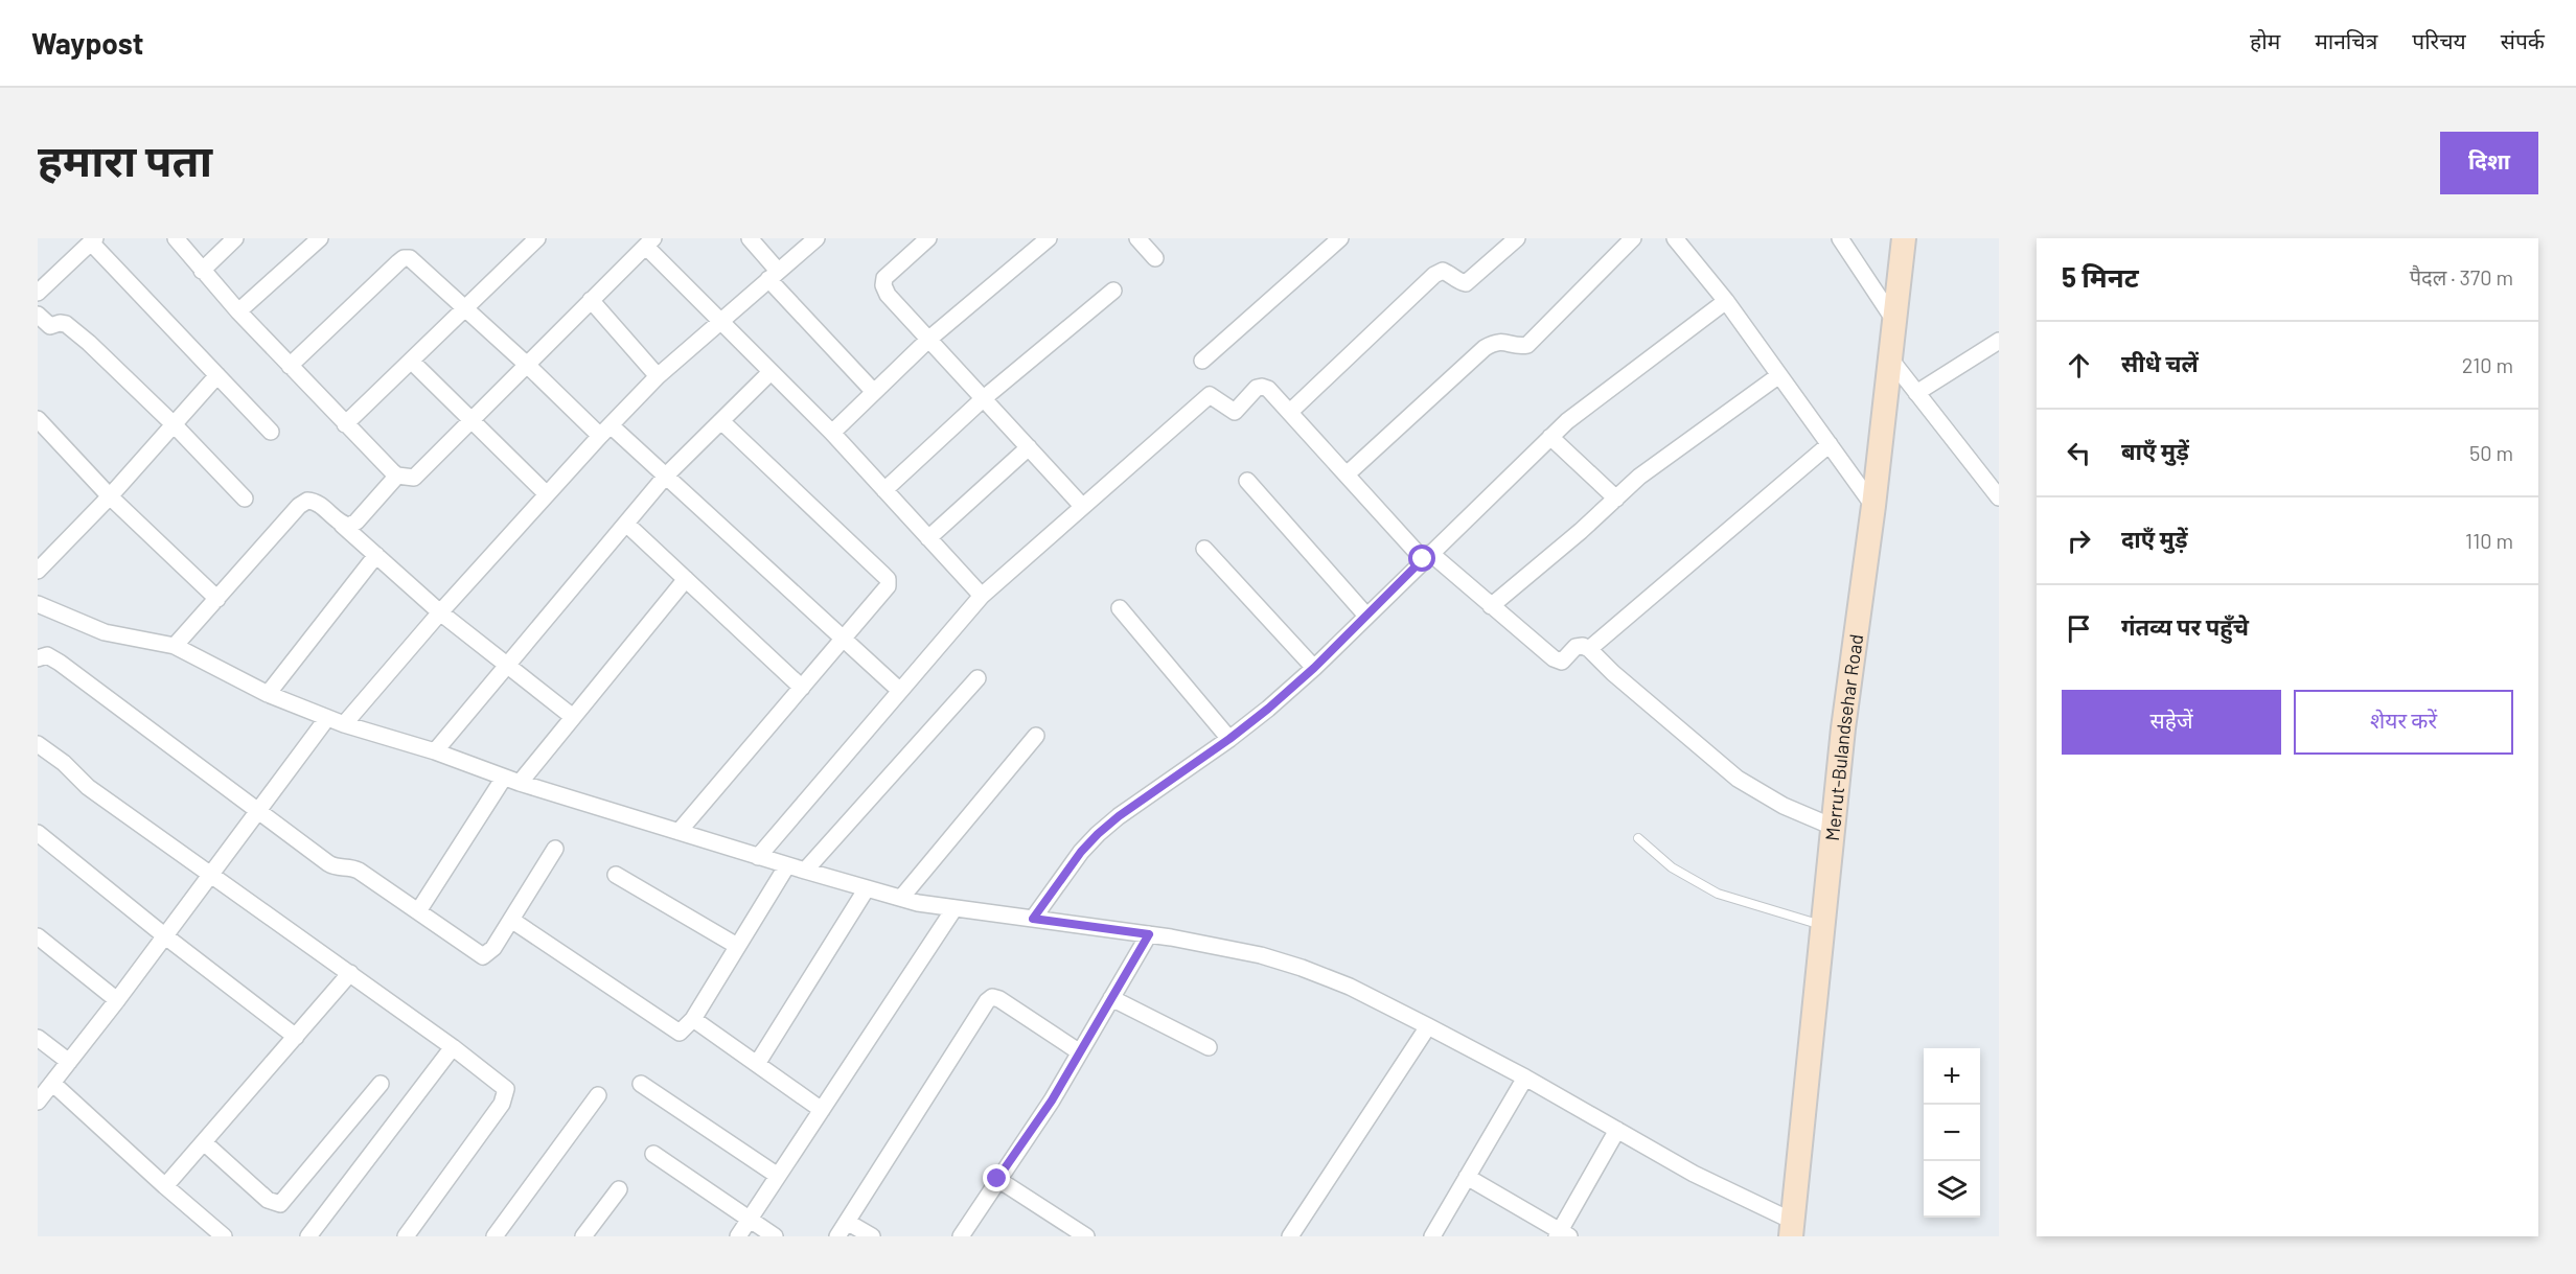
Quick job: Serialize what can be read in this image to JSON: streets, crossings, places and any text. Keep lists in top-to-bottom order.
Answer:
{
  "streets": {
    "main road": ["Merrut-Bulandsehar Road"]
  },
  "page": {
    "header": "Waypost",
    "nav": [
      "होम",
      "मानचित्र",
      "परिचय",
      "संपर्क"
    ],
    "buttons": [
      "दिशा",
      ["सहेजें", "शेयर करें"]
    ],
    "title": "हमारा पता",
    "heading": ["5 मिनट", "पैदल · 370 m"],
    "list": [
      ["सीधे चलें", "210 m"],
      ["बाएँ मुड़ें", "50 m"],
      ["दाएँ मुड़ें", "110 m"],
      "गंतव्य पर पहुँचे"
    ],
    "map_buttons": ["+", "−"]
  }
}
